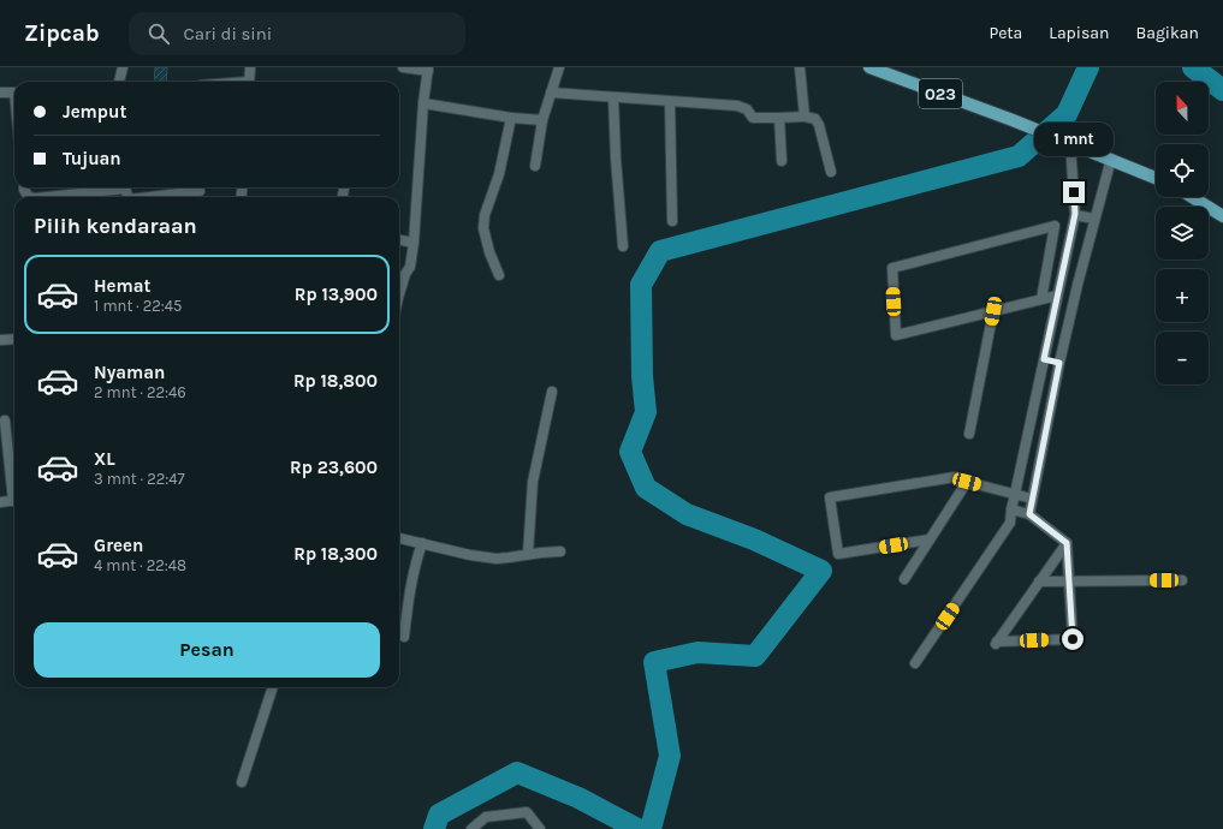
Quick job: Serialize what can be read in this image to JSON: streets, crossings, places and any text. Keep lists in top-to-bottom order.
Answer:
{
  "streets": {
    "main road": ["023"]
  },
  "north": "top",
  "page": {
    "header": "Zipcab",
    "search": "Cari di sini",
    "nav": ["Peta", "Lapisan", "Bagikan"],
    "map_buttons": ["+", "−"],
    "banner": ["Jemput", "Tujuan"],
    "bubble": "1 mnt",
    "heading": "Pilih kendaraan",
    "list": [
      {
        "name": "Hemat",
        "note": "1 mnt · 22:45",
        "value": "Rp 13,900"
      },
      {
        "name": "Nyaman",
        "note": "2 mnt · 22:46",
        "value": "Rp 18,800"
      },
      {
        "name": "XL",
        "note": "3 mnt · 22:47",
        "value": "Rp 23,600"
      },
      {
        "name": "Green",
        "note": "4 mnt · 22:48",
        "value": "Rp 18,300"
      }
    ],
    "buttons": "Pesan"
  }
}
